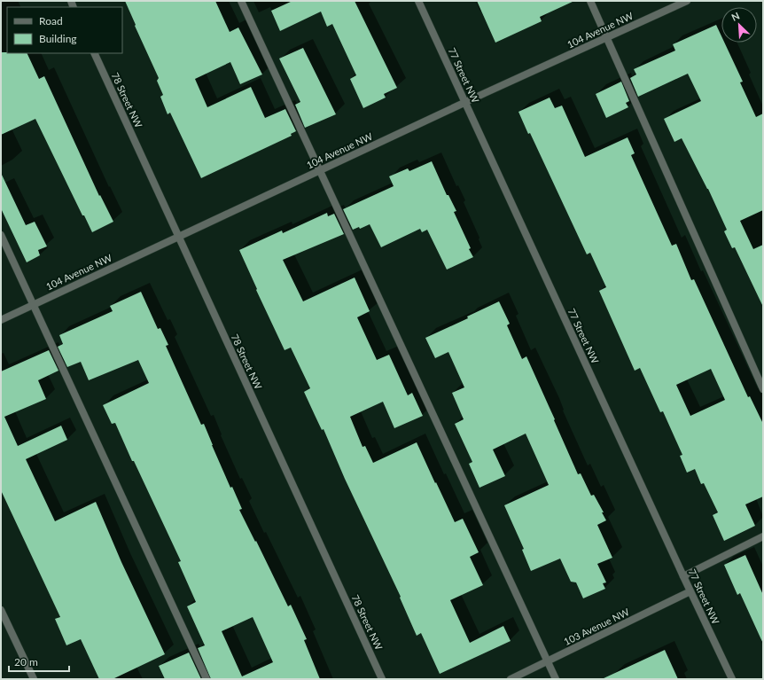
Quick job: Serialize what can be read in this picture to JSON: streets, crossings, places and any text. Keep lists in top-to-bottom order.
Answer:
{
  "streets": {
    "street": [
      "104 Avenue NW",
      "77 Street NW",
      "78 Street NW",
      "103 Avenue NW"
    ]
  },
  "crossings": [
    ["104 Avenue NW", "77 Street NW"],
    ["104 Avenue NW", "78 Street NW"],
    ["77 Street NW", "103 Avenue NW"]
  ],
  "legend": ["Road", "Building"],
  "scale_bar": "20 m",
  "north": "top left"
}
